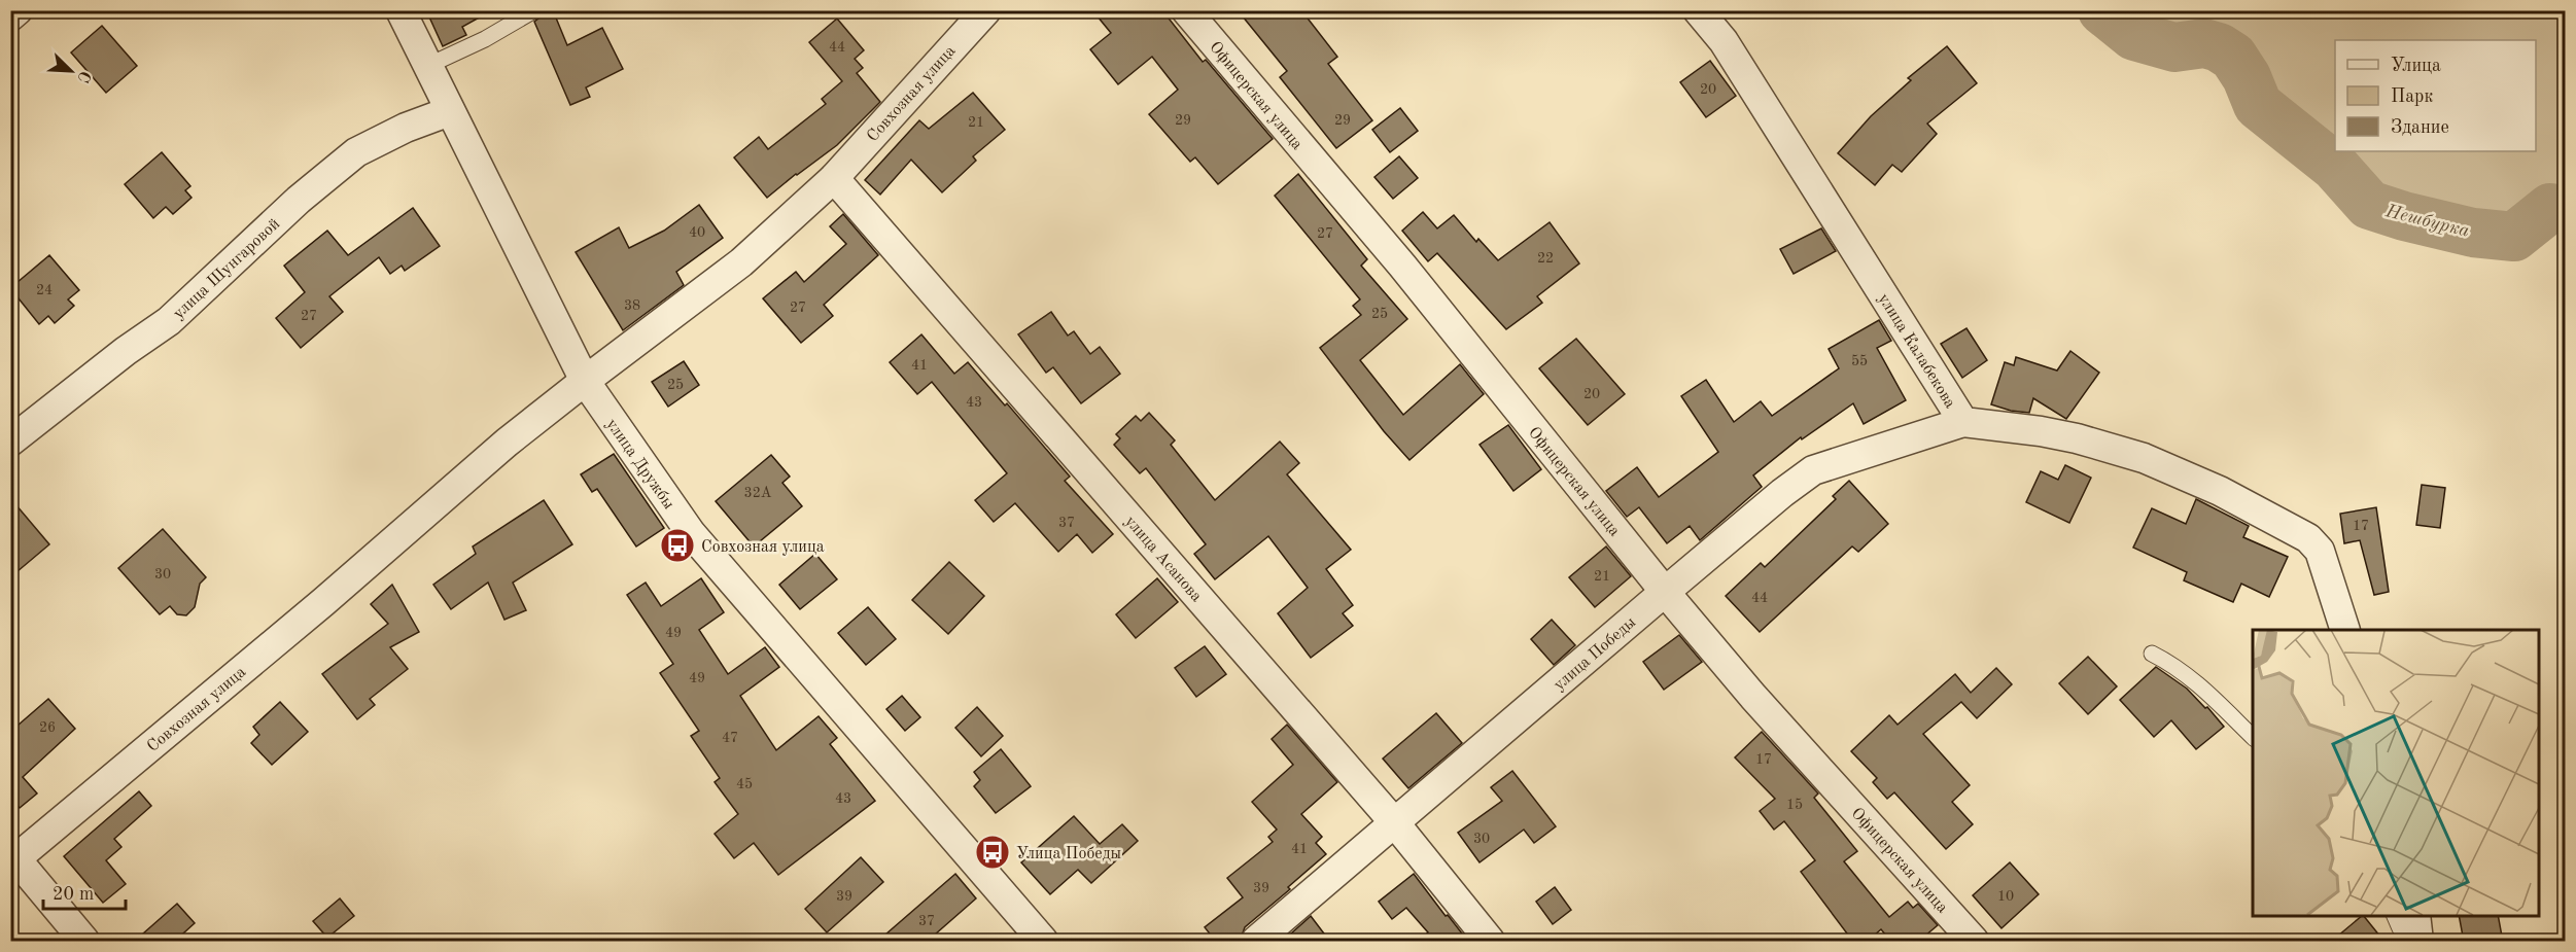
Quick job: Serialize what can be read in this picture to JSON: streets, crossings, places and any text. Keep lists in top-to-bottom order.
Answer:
{
  "streets": {
    "street": [
      "Совхозная улица",
      "Офицерская улица",
      "улица Шунгаровой",
      "улица Калабекова",
      "улица Дружбы",
      "улица Асанова",
      "улица Победы"
    ]
  },
  "crossings": [
    ["Совхозная улица", "улица Дружбы"],
    ["Совхозная улица", "улица Асанова"],
    ["Офицерская улица", "улица Победы"],
    ["улица Шунгаровой", "улица Дружбы"],
    ["улица Калабекова", "улица Победы"],
    ["улица Асанова", "улица Победы"]
  ],
  "water": ["Нешбурка"],
  "places": {
    "bus stop": ["Совхозная улица", "Улица Победы"]
  },
  "house_numbers": [
    "44",
    "20",
    "29",
    "29",
    "21",
    "40",
    "27",
    "22",
    "24",
    "38",
    "27",
    "25",
    "27",
    "55",
    "41",
    "25",
    "20",
    "43",
    "32А",
    "37",
    "17",
    "30",
    "21",
    "44",
    "49",
    "49",
    "26",
    "47",
    "17",
    "45",
    "43",
    "15",
    "30",
    "41",
    "39",
    "39",
    "10",
    "37"
  ],
  "legend": ["Улица", "Парк", "Здание"],
  "scale_bar": "20 m",
  "north": "bottom right"
}
